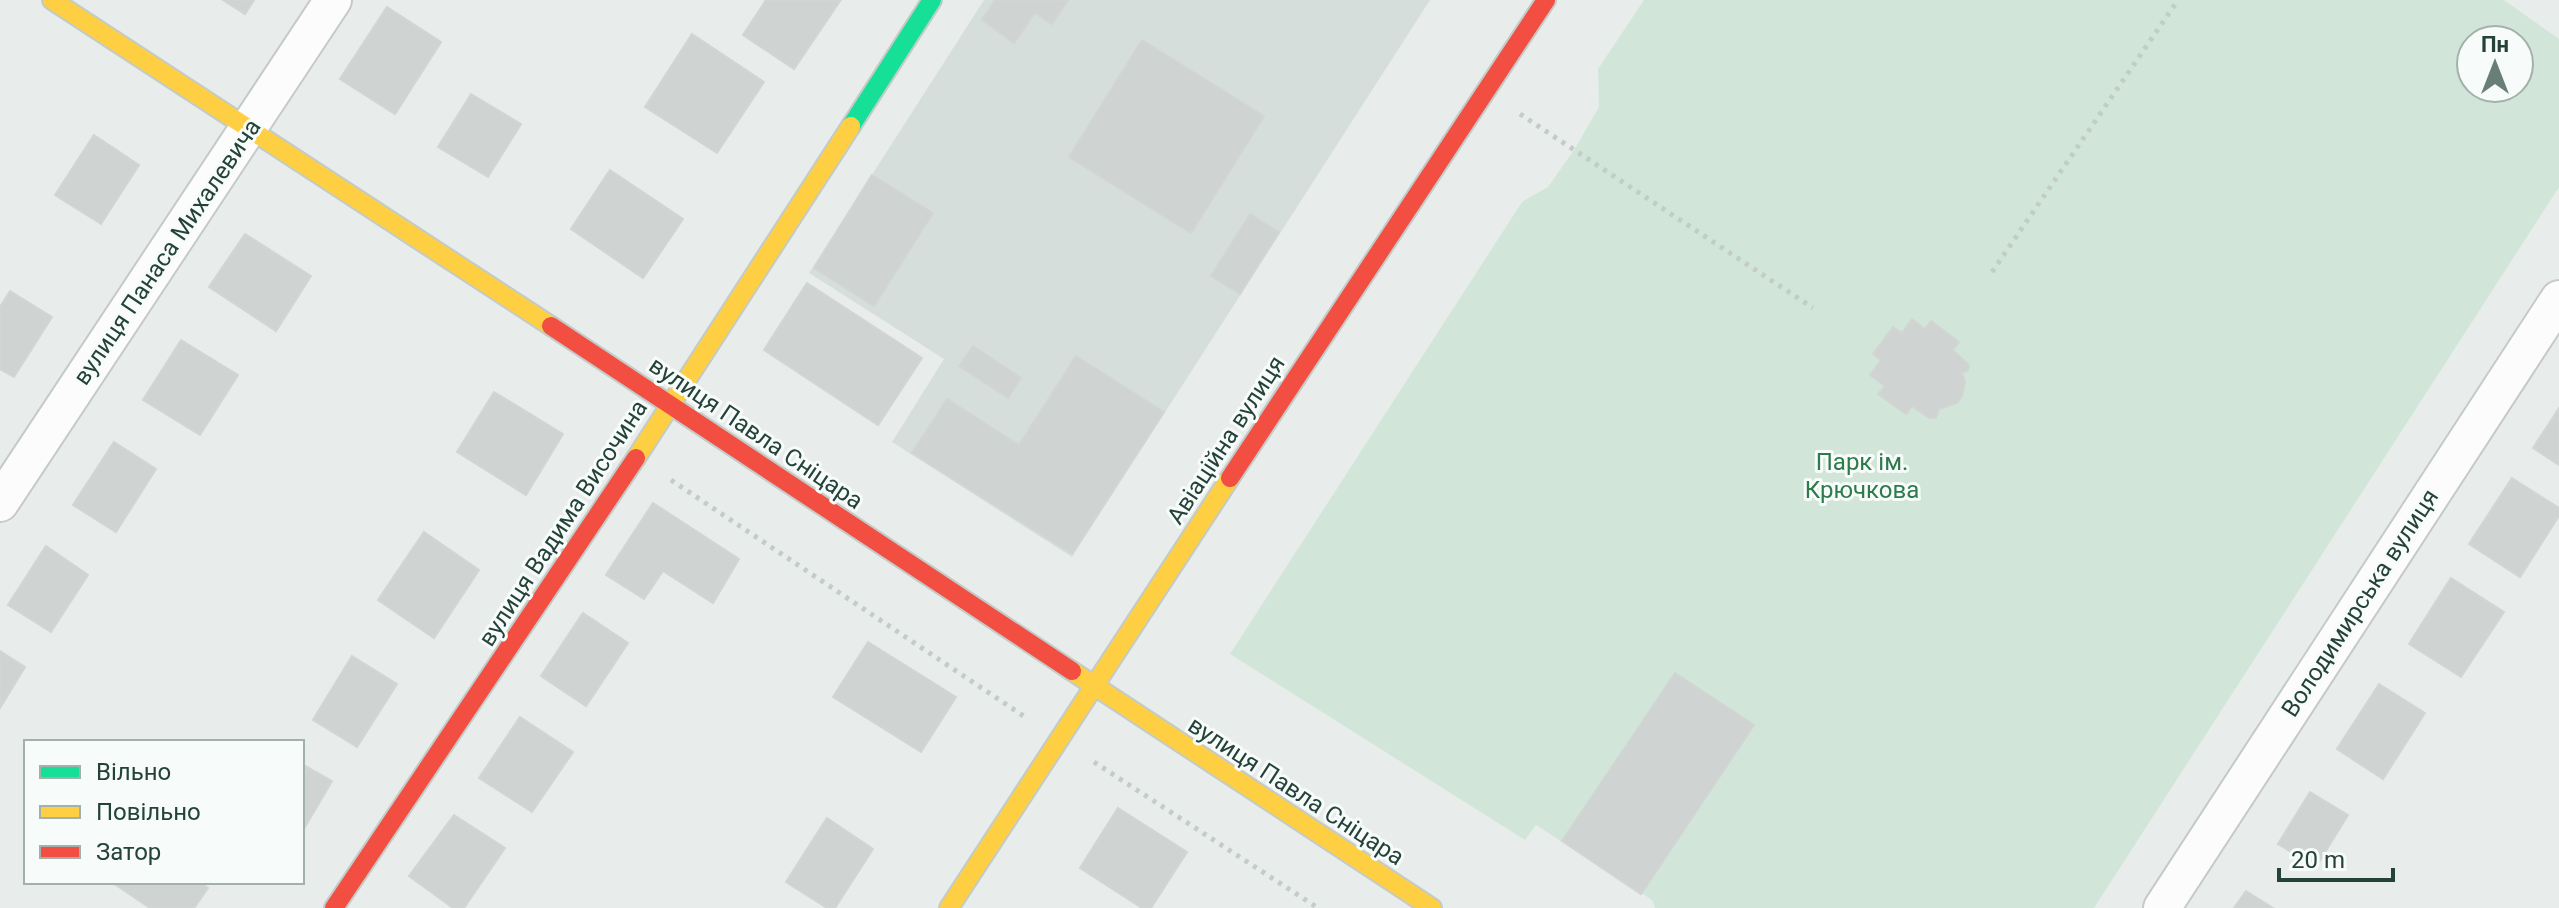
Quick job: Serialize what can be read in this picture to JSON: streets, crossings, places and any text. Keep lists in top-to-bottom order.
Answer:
{
  "streets": {
    "street": [
      "вулиця Панаса Михалевича",
      "вулиця Павла Сніцара",
      "Авіаційна вулиця",
      "вулиця Вадима Височина",
      "Володимирська вулиця"
    ]
  },
  "crossings": [
    ["вулиця Панаса Михалевича", "вулиця Павла Сніцара"],
    ["вулиця Павла Сніцара", "Авіаційна вулиця"],
    ["вулиця Павла Сніцара", "вулиця Вадима Височина"]
  ],
  "parks": ["Парк ім. Крючкова"],
  "legend": ["Вільно", "Повільно", "Затор"],
  "scale_bar": "20 m",
  "north": "top"
}
